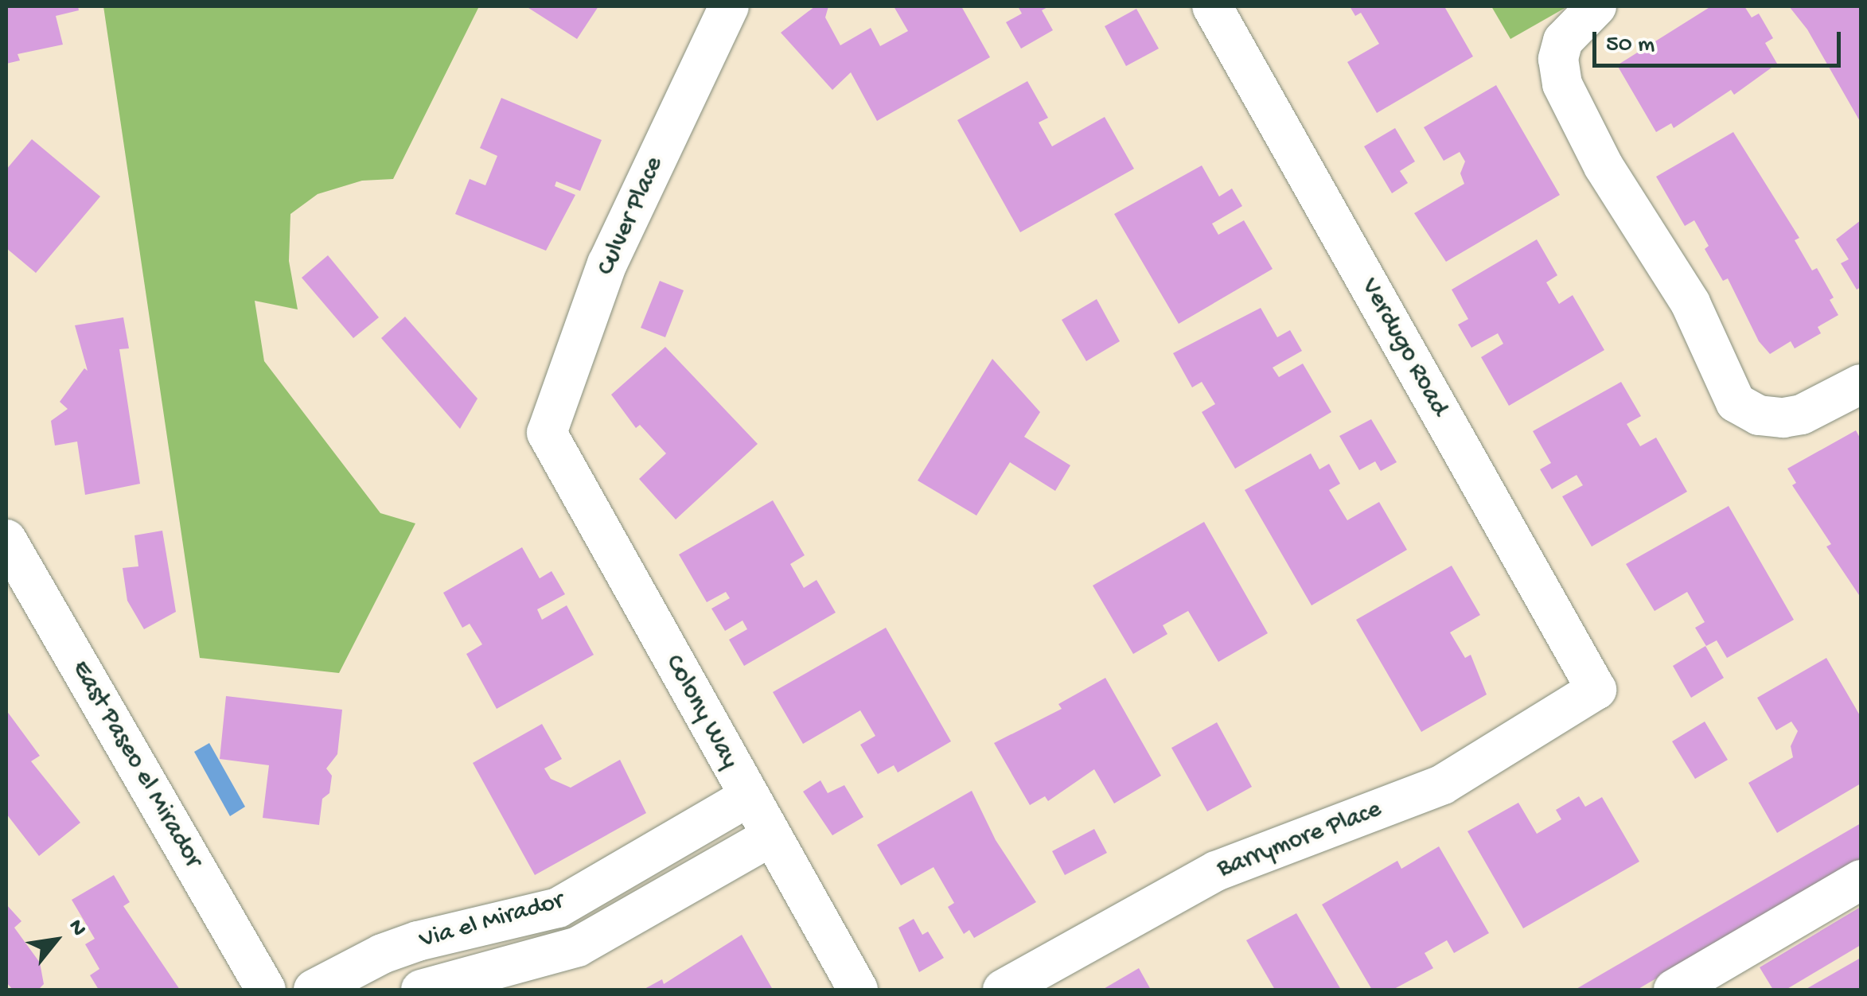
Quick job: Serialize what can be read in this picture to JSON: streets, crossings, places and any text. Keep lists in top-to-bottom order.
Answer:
{
  "streets": {
    "street": [
      "Culver Place",
      "Verdugo Road",
      "Colony Way",
      "East Paseo el Mirador",
      "Barrymore Place",
      "Via el Mirador"
    ]
  },
  "crossings": [
    ["Culver Place", "Colony Way"],
    ["Verdugo Road", "Barrymore Place"],
    ["Colony Way", "Via el Mirador"]
  ],
  "scale_bar": "50 m",
  "north": "top right"
}
